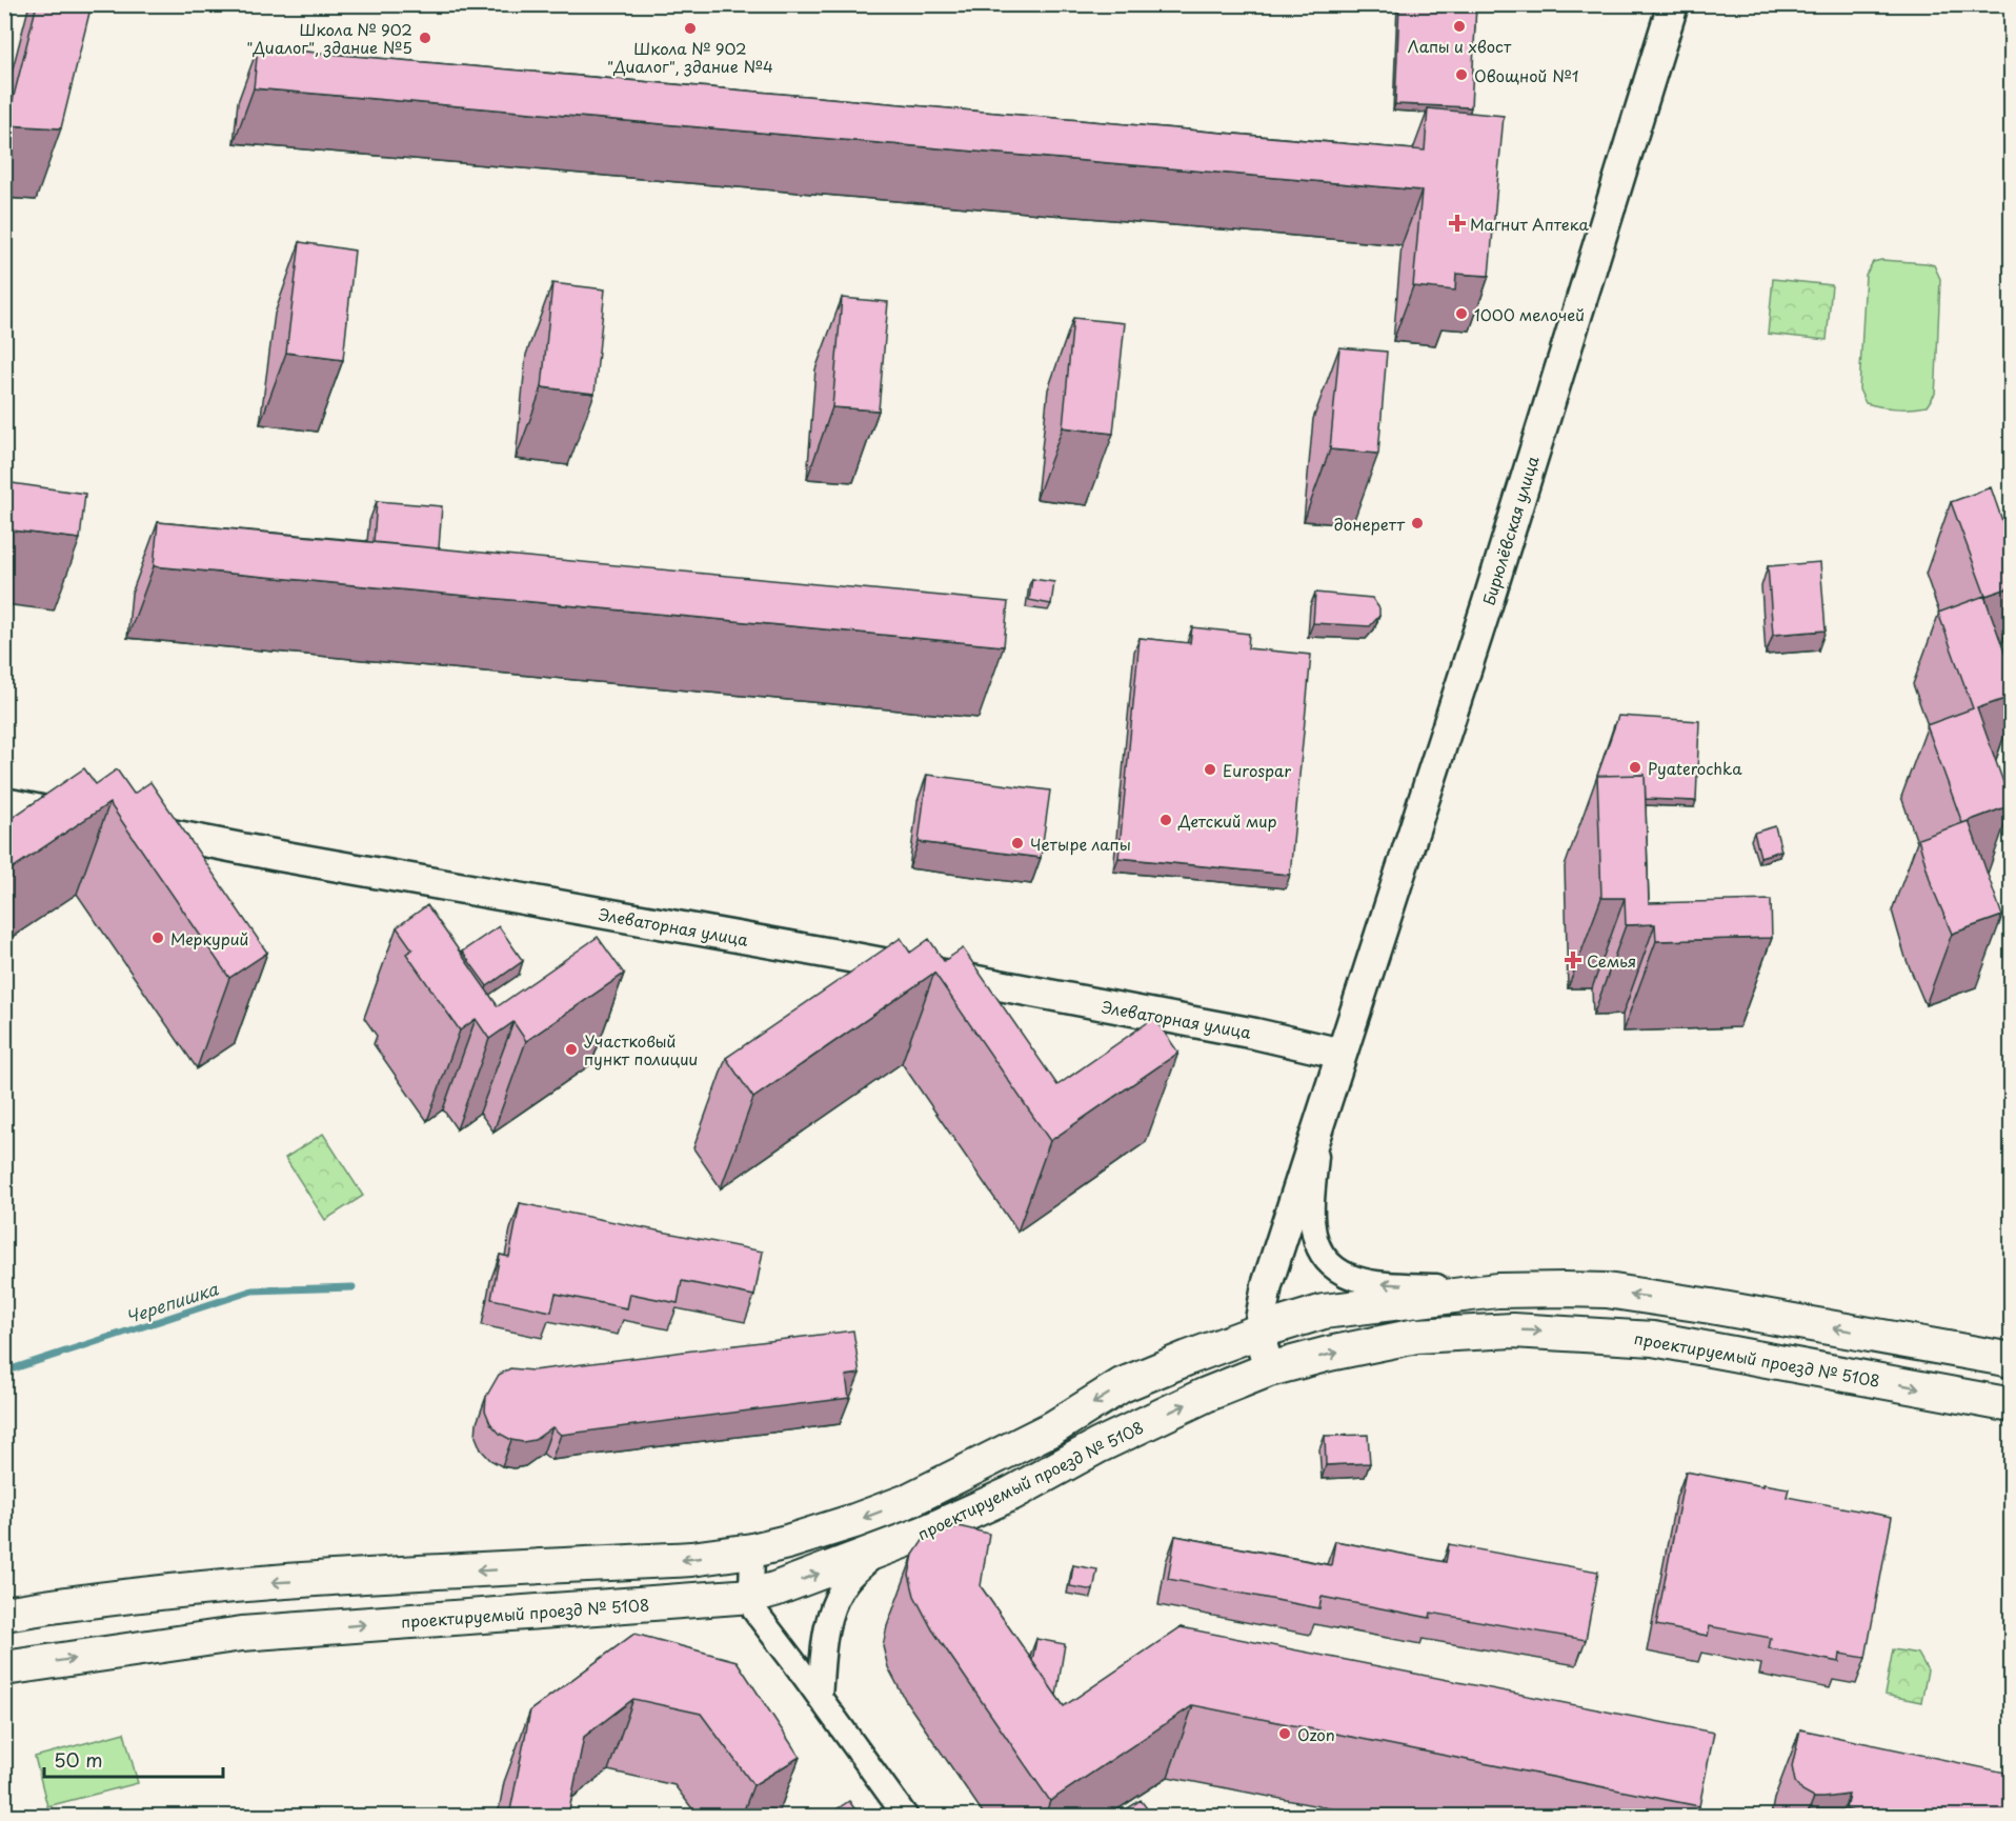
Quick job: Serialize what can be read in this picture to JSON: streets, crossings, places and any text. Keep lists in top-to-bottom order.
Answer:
{
  "streets": {
    "main road": ["проектируемый проезд № 5108"],
    "street": ["Бирюлёвская улица", "Элеваторная улица"]
  },
  "crossings": [
    ["Бирюлёвская улица", "Элеваторная улица"]
  ],
  "water": ["Черепишка"],
  "places": {
    "other": [
      "Лапы и хвост",
      "Школа № 902 \"Диалог\", здание №4",
      "Школа № 902 \"Диалог\", здание №5",
      "Овощной №1",
      "1000 мелочей",
      "донеретт",
      "Pyaterochka",
      "Eurospar",
      "Детский мир",
      "Четыре лапы",
      "Меркурий",
      "Участковый пункт полиции",
      "Ozon"
    ],
    "health": ["Магнит Аптека", "Семья"]
  },
  "scale_bar": "50 m"
}
